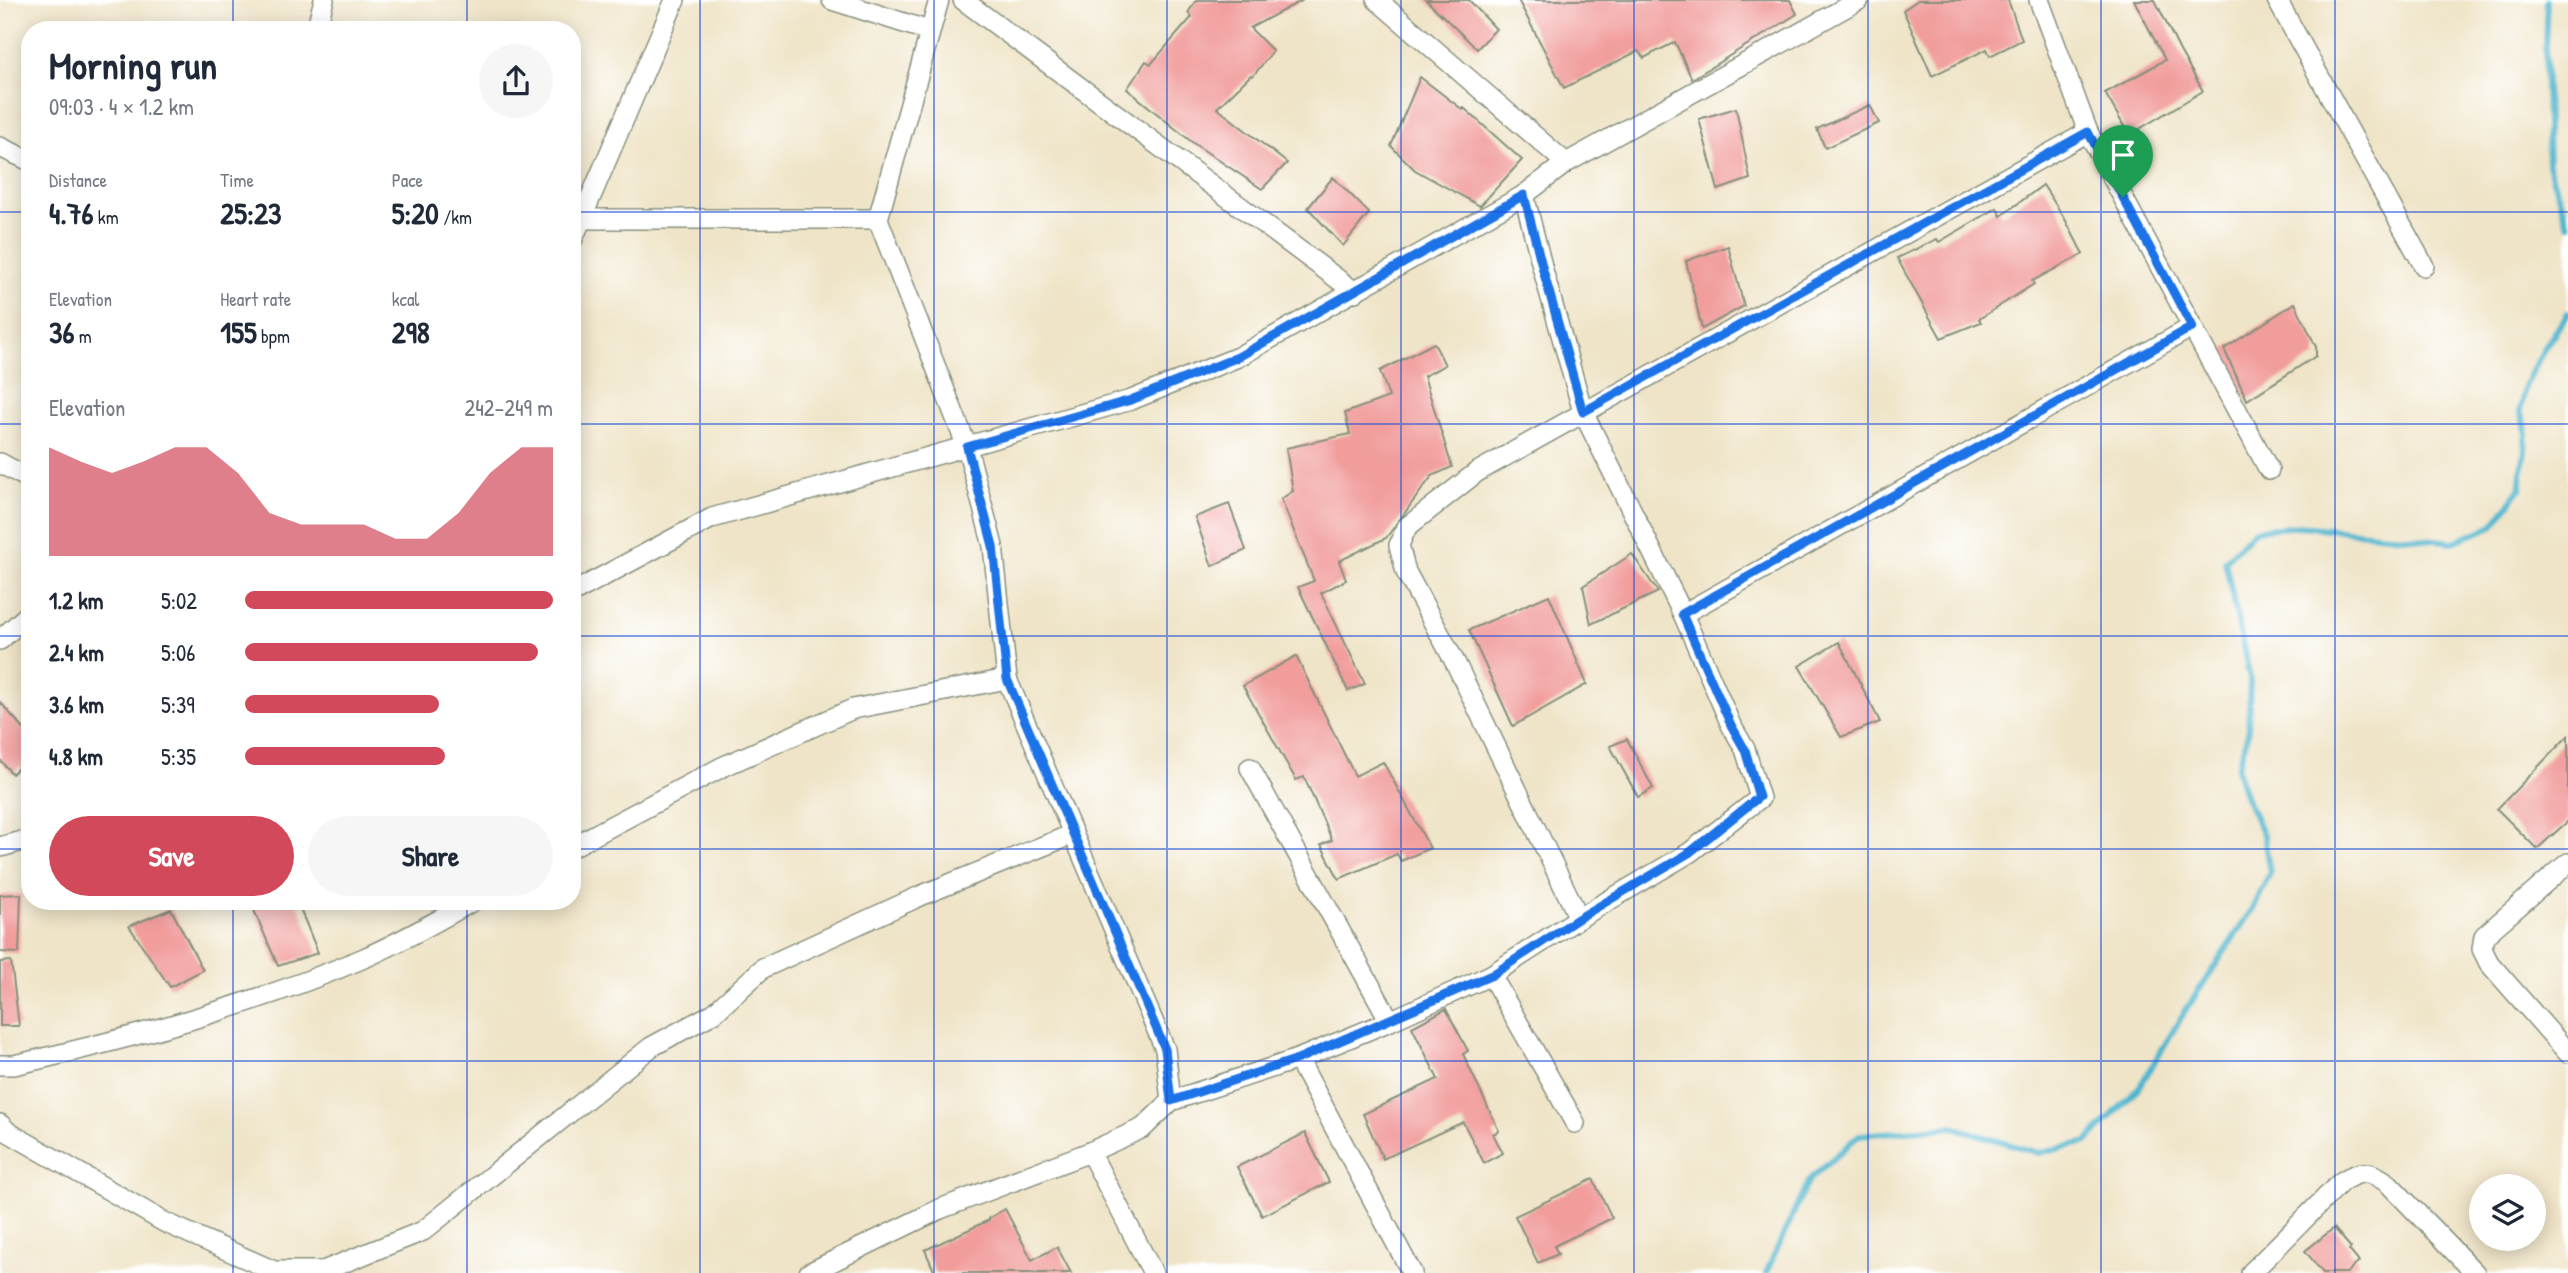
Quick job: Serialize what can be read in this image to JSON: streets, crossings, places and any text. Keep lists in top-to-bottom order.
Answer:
{
  "page": {
    "heading": ["Morning run", "09:03 · 4 × 1.2 km"],
    "stats": [
      ["Distance", "4.76 km"],
      ["Time", "25:23"],
      ["Pace", "5:20 /km"],
      ["Elevation", "36 m"],
      ["Heart rate", "155 bpm"],
      ["kcal", "298"]
    ],
    "chart": ["Elevation", "242–249 m"],
    "list": [
      {
        "name": "1.2 km",
        "note": "5:02"
      },
      {
        "name": "2.4 km",
        "note": "5:06"
      },
      {
        "name": "3.6 km",
        "note": "5:39"
      },
      {
        "name": "4.8 km",
        "note": "5:35"
      }
    ],
    "buttons": ["Save", "Share"]
  }
}
